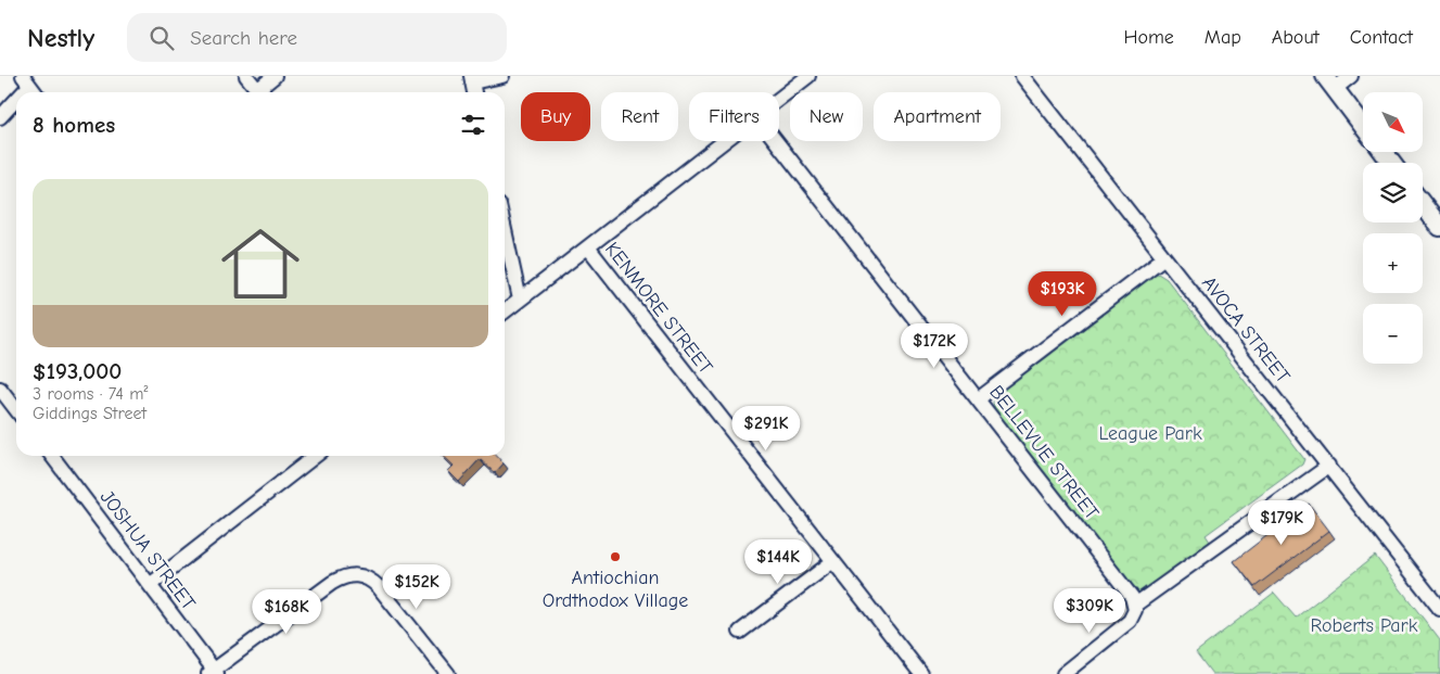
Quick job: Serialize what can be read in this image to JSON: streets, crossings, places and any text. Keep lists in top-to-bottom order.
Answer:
{
  "streets": {
    "street": [
      "KENMORE STREET",
      "AVOCA STREET",
      "BELLEVUE STREET",
      "JOSHUA STREET"
    ]
  },
  "parks": ["League Park", "Roberts Park"],
  "places": ["Antiochian Ordthodox Village"],
  "north": "bottom right",
  "page": {
    "header": "Nestly",
    "search": "Search here",
    "nav": [
      "Home",
      "Map",
      "About",
      "Contact"
    ],
    "map_buttons": ["+", "−"],
    "chip": [
      "Buy",
      "Rent",
      "Filters",
      "New",
      "Apartment"
    ],
    "heading": "8 homes",
    "list": [
      {
        "name": "$193,000",
        "note": "3 rooms · 74 m² · Giddings Street"
      }
    ],
    "price": [
      "$193K",
      "$172K",
      "$291K",
      "$179K",
      "$144K",
      "$152K",
      "$309K",
      "$168K"
    ]
  }
}
